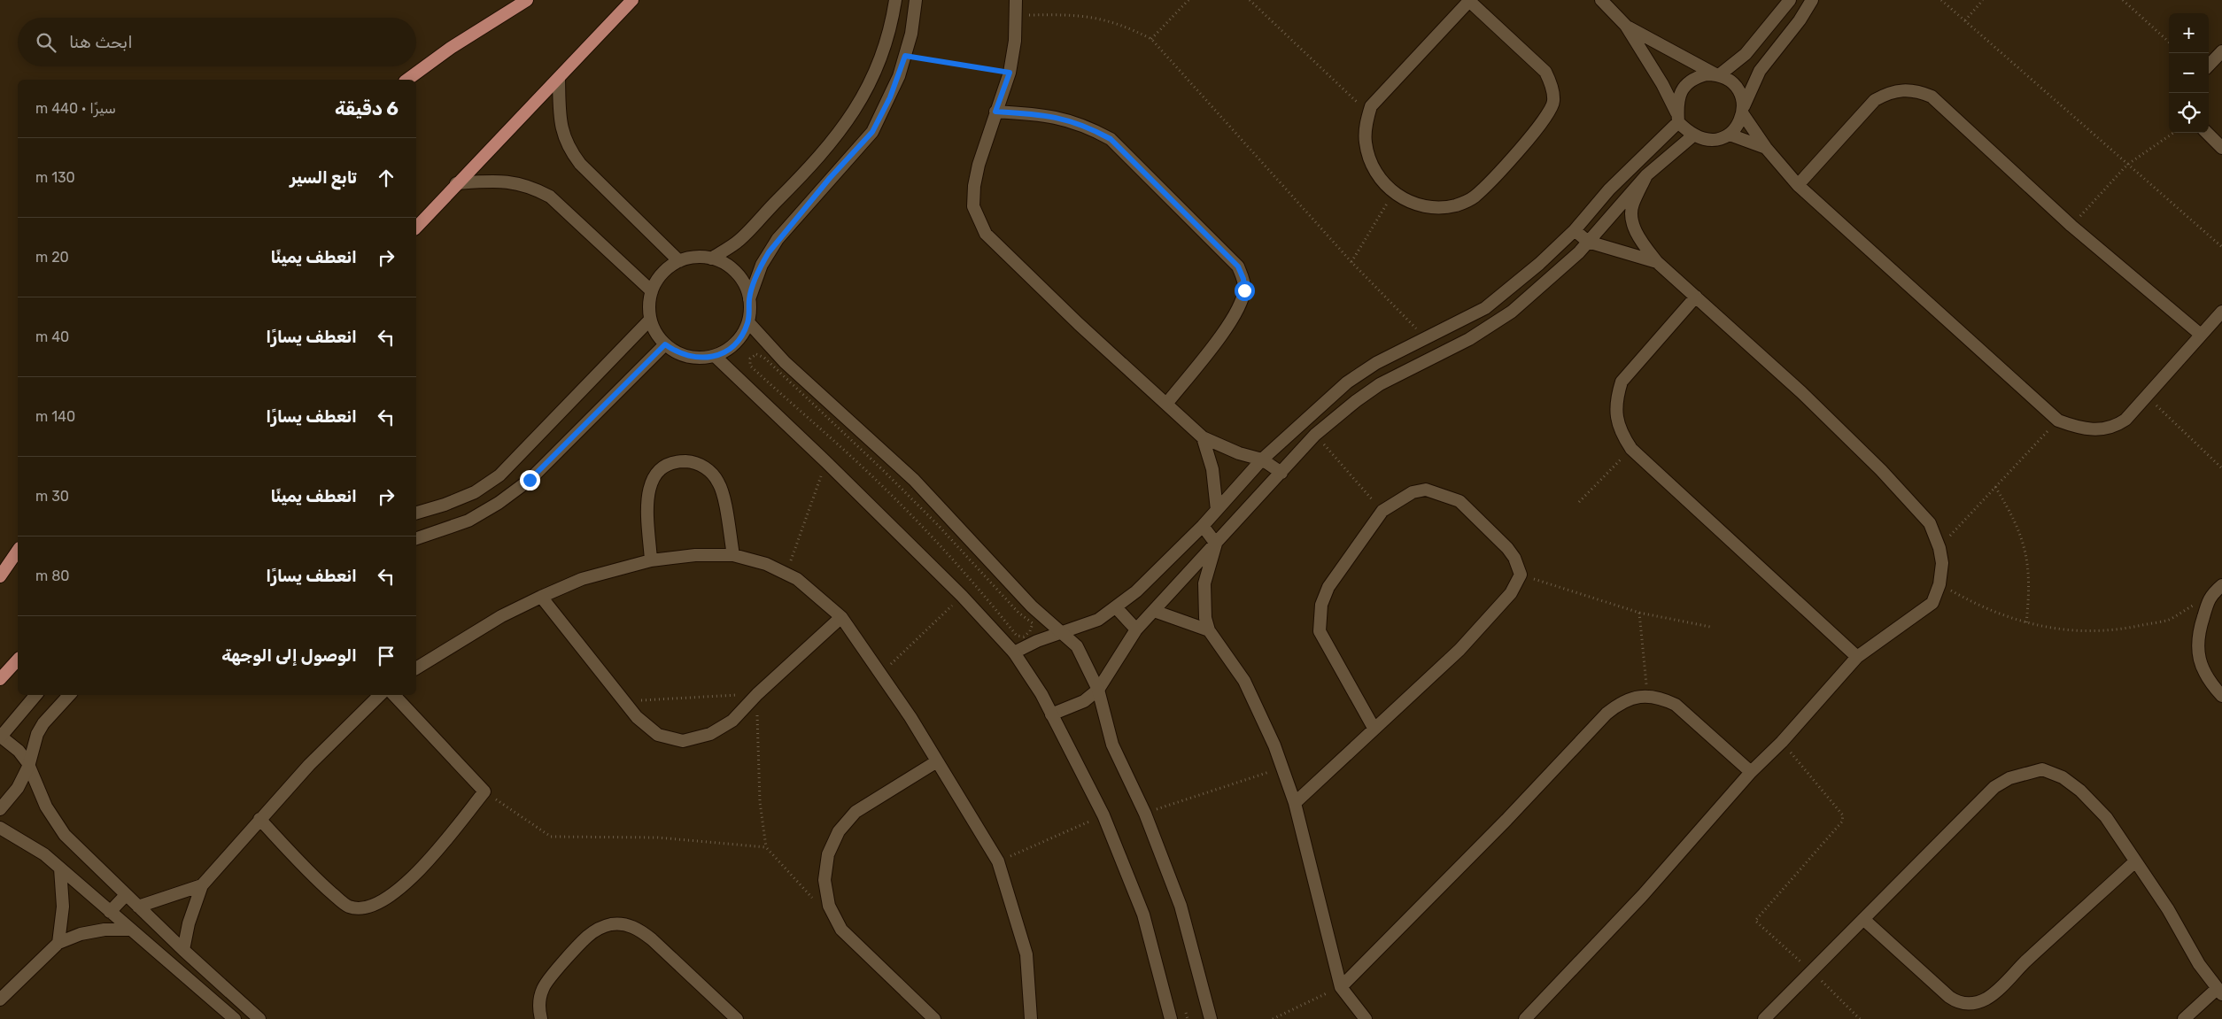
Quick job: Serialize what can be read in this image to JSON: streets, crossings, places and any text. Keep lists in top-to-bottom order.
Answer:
{
  "page": {
    "map_buttons": ["+", "−"],
    "search": "ابحث هنا",
    "heading": ["6 دقيقة", "سيرًا · 440 m"],
    "list": [
      ["تابع السير", "130 m"],
      ["انعطف يمينًا", "20 m"],
      ["انعطف يسارًا", "40 m"],
      ["انعطف يسارًا", "140 m"],
      ["انعطف يمينًا", "30 m"],
      ["انعطف يسارًا", "80 m"],
      "الوصول إلى الوجهة"
    ]
  }
}
